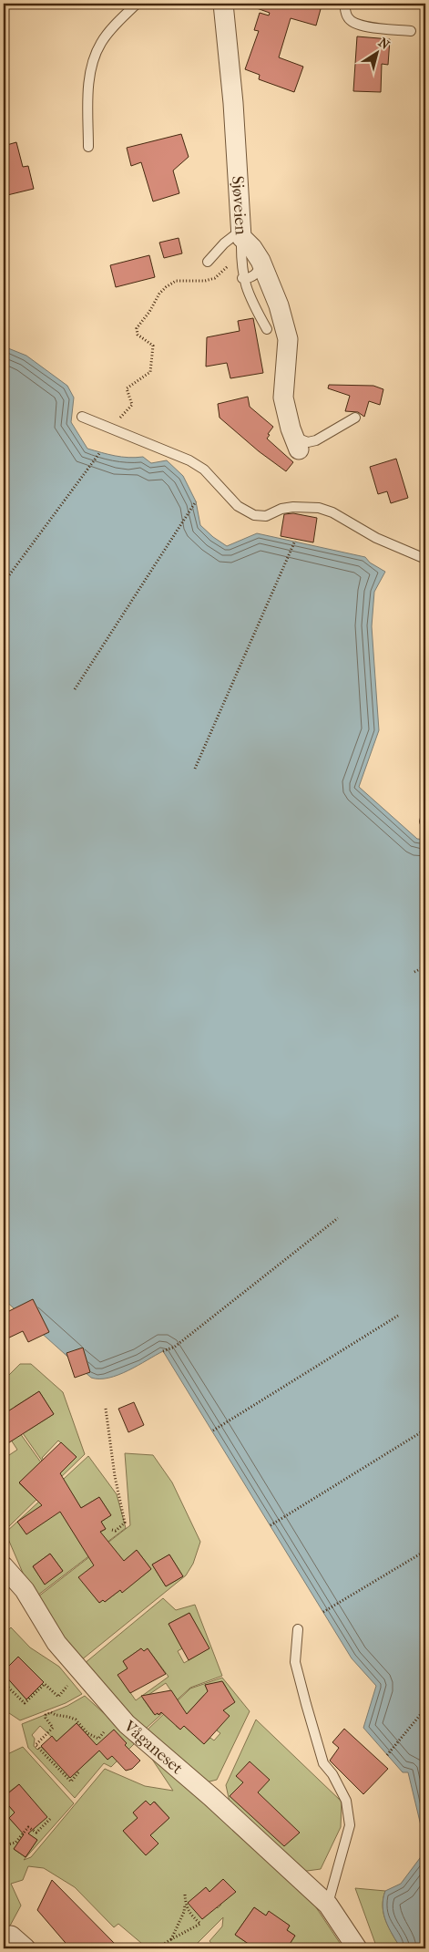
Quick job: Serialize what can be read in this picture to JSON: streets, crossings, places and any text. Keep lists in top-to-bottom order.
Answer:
{
  "streets": {
    "street": ["Sjøveien", "Våganeset"]
  },
  "north": "top right"
}
